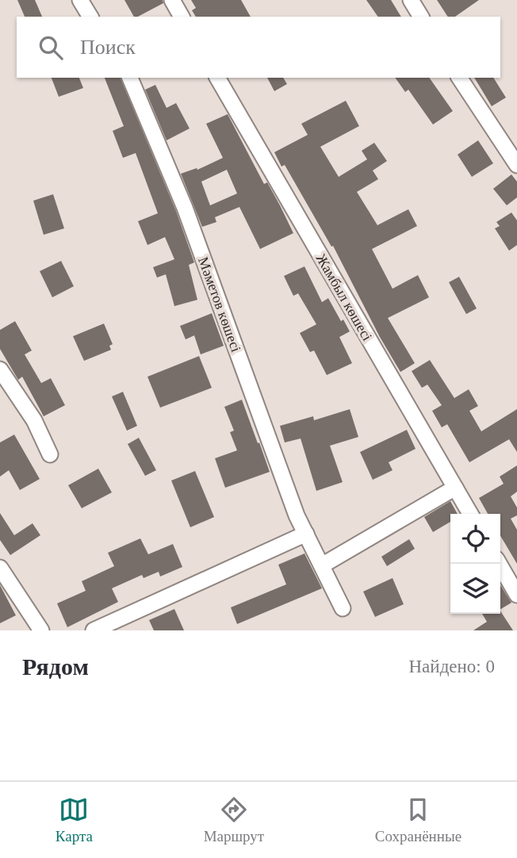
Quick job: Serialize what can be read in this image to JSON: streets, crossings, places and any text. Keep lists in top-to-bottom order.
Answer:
{
  "streets": {
    "street": ["Жамбыл көшесі", "Мәметов көшесі"]
  },
  "page": {
    "search": "Поиск",
    "heading": ["Рядом", "Найдено: 0"],
    "nav": ["Карта", "Маршрут", "Сохранённые"]
  }
}
